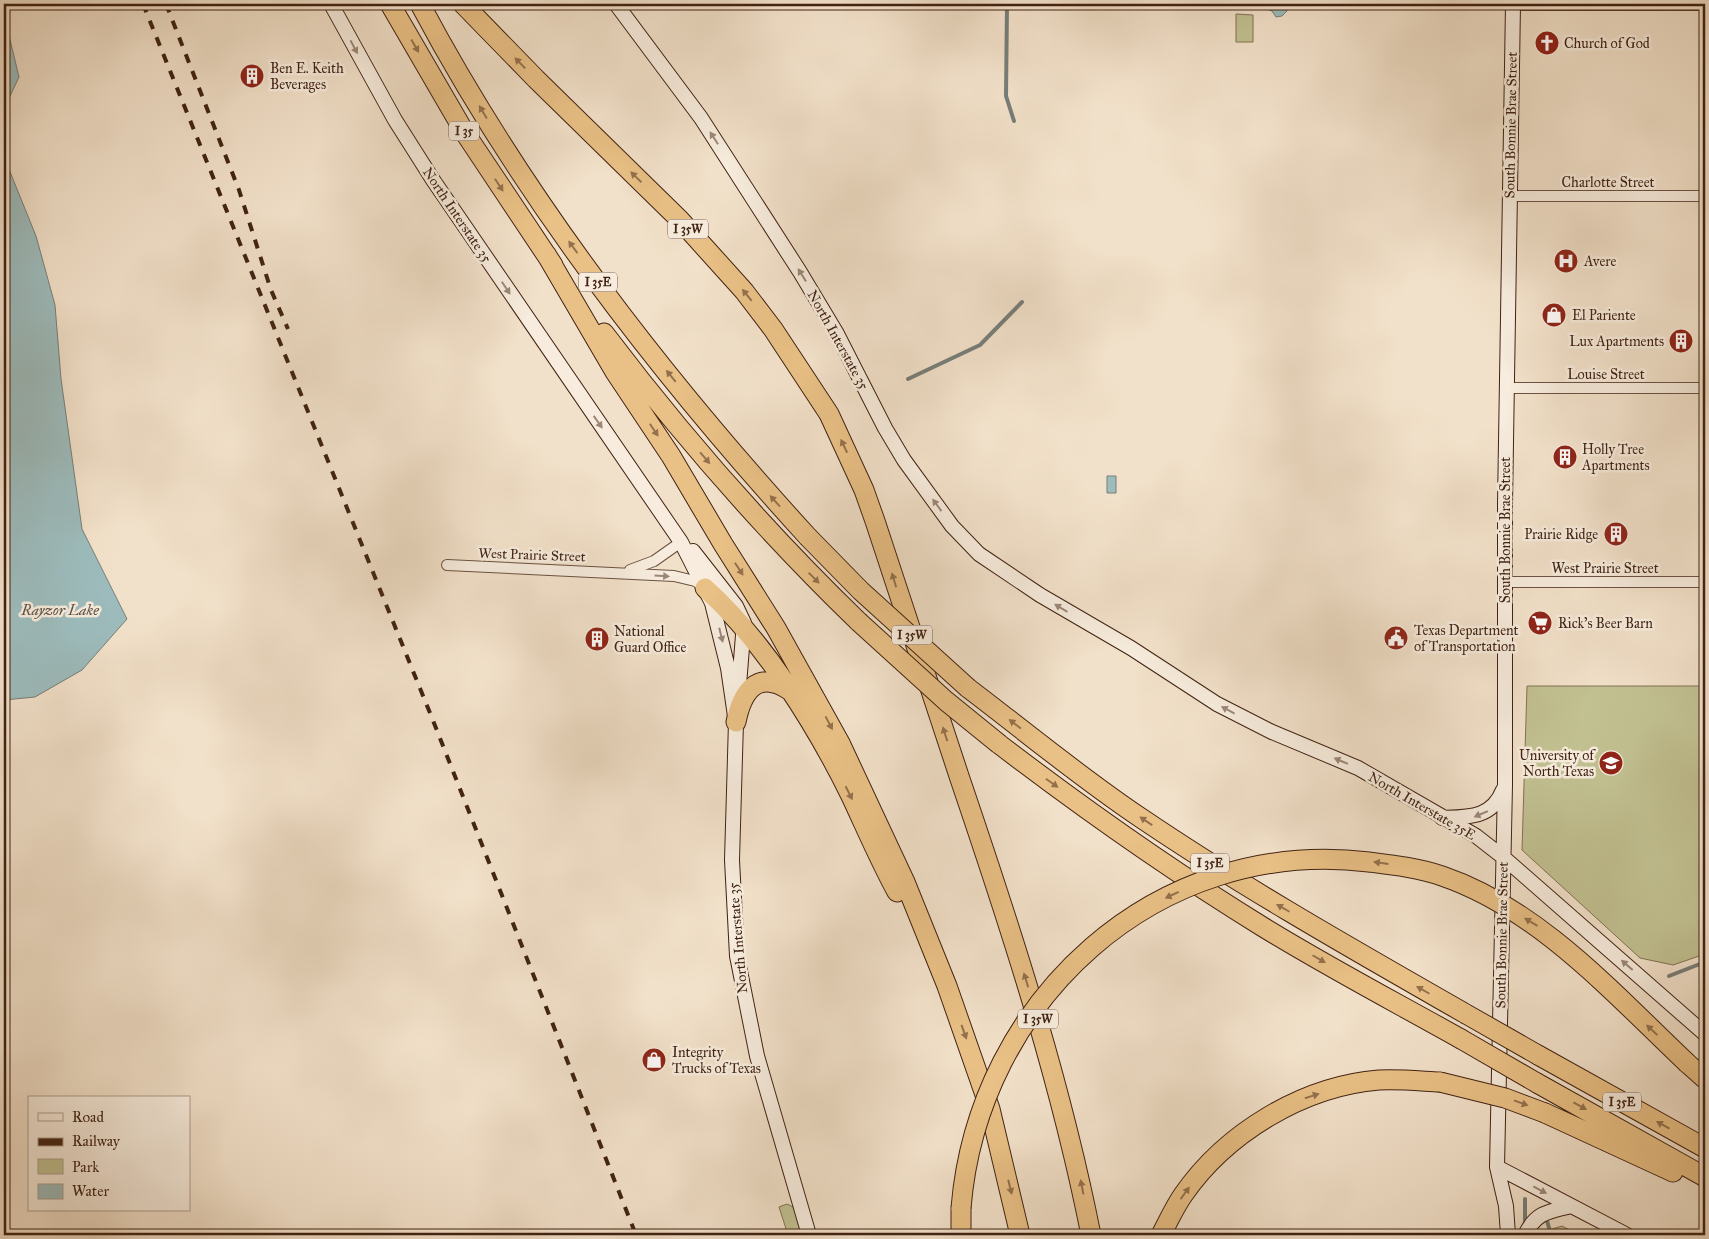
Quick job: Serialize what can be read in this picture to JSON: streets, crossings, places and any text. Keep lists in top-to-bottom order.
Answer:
{
  "streets": {
    "highway": ["I 35", "I 35W", "I 35E"],
    "main road": ["South Bonnie Brae Street", "North Interstate 35", "North Interstate 35E"],
    "street": ["Charlotte Street", "Louise Street", "West Prairie Street"]
  },
  "crossings": [
    ["South Bonnie Brae Street", "Charlotte Street"],
    ["South Bonnie Brae Street", "Louise Street"],
    ["South Bonnie Brae Street", "West Prairie Street"],
    ["South Bonnie Brae Street", "North Interstate 35E"],
    ["I 35", "I 35E"],
    ["North Interstate 35", "West Prairie Street"],
    ["North Interstate 35", "North Interstate 35E"]
  ],
  "one_way": ["North Interstate 35E"],
  "water": ["Rayzor Lake"],
  "places": {
    "church": ["Church of God"],
    "building": [
      "Ben E. Keith Beverages",
      "Lux Apartments",
      "Holly Tree Apartments",
      "Prairie Ridge",
      "National Guard Office"
    ],
    "hospital": ["Avere"],
    "shop": ["El Pariente", "Integrity Trucks of Texas"],
    "supermarket": ["Rick's Beer Barn"],
    "public building": ["Texas Department of Transportation"],
    "school or university": ["University of North Texas"]
  },
  "legend": [
    "Road",
    "Railway",
    "Park",
    "Water"
  ]
}
